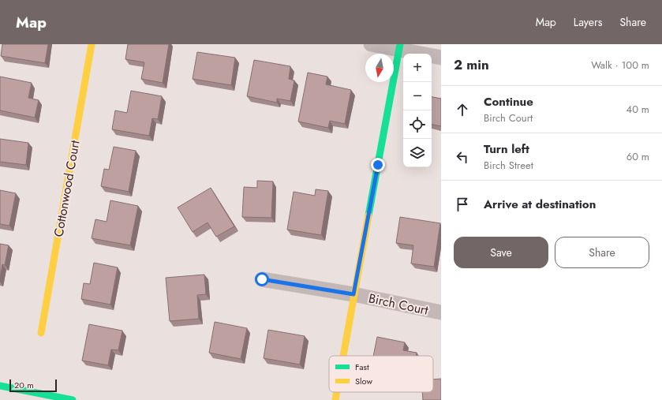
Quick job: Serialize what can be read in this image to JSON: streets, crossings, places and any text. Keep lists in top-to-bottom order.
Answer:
{
  "streets": {
    "street": ["Cottonwood Court", "Birch Court"]
  },
  "legend": ["Fast", "Slow"],
  "scale_bar": "20 m",
  "north": "bottom",
  "page": {
    "header": "Map",
    "nav": ["Map", "Layers", "Share"],
    "heading": ["2 min", "Walk · 100 m"],
    "map_buttons": ["+", "−"],
    "list": [
      ["Continue", "Birch Court", "40 m"],
      ["Turn left", "Birch Street", "60 m"],
      "Arrive at destination"
    ],
    "buttons": ["Save", "Share"],
    "scale": "20 m"
  }
}
